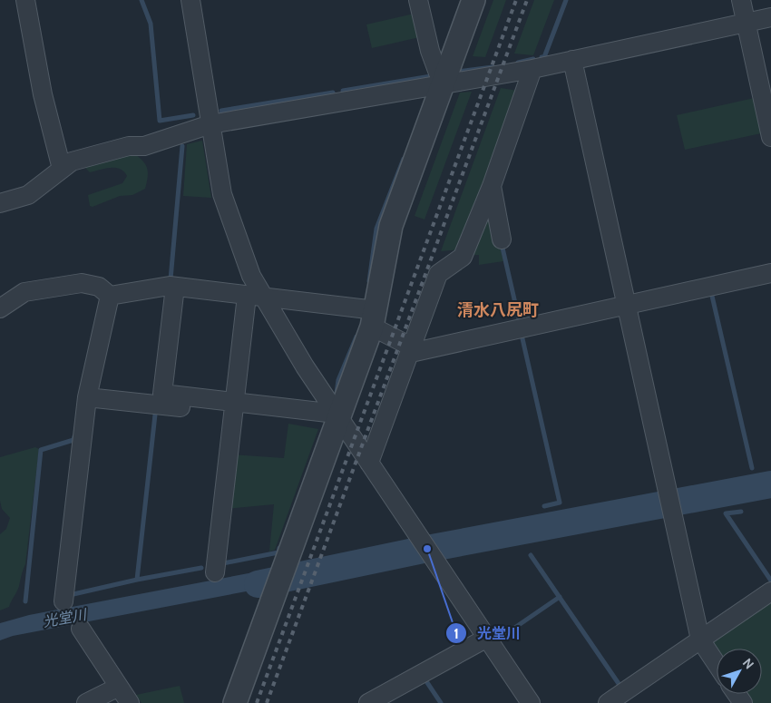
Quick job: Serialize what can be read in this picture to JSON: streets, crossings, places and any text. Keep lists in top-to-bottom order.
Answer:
{
  "districts": ["清水八尻町"],
  "water": ["光堂川"],
  "places": ["光堂川"],
  "north": "top right"
}
